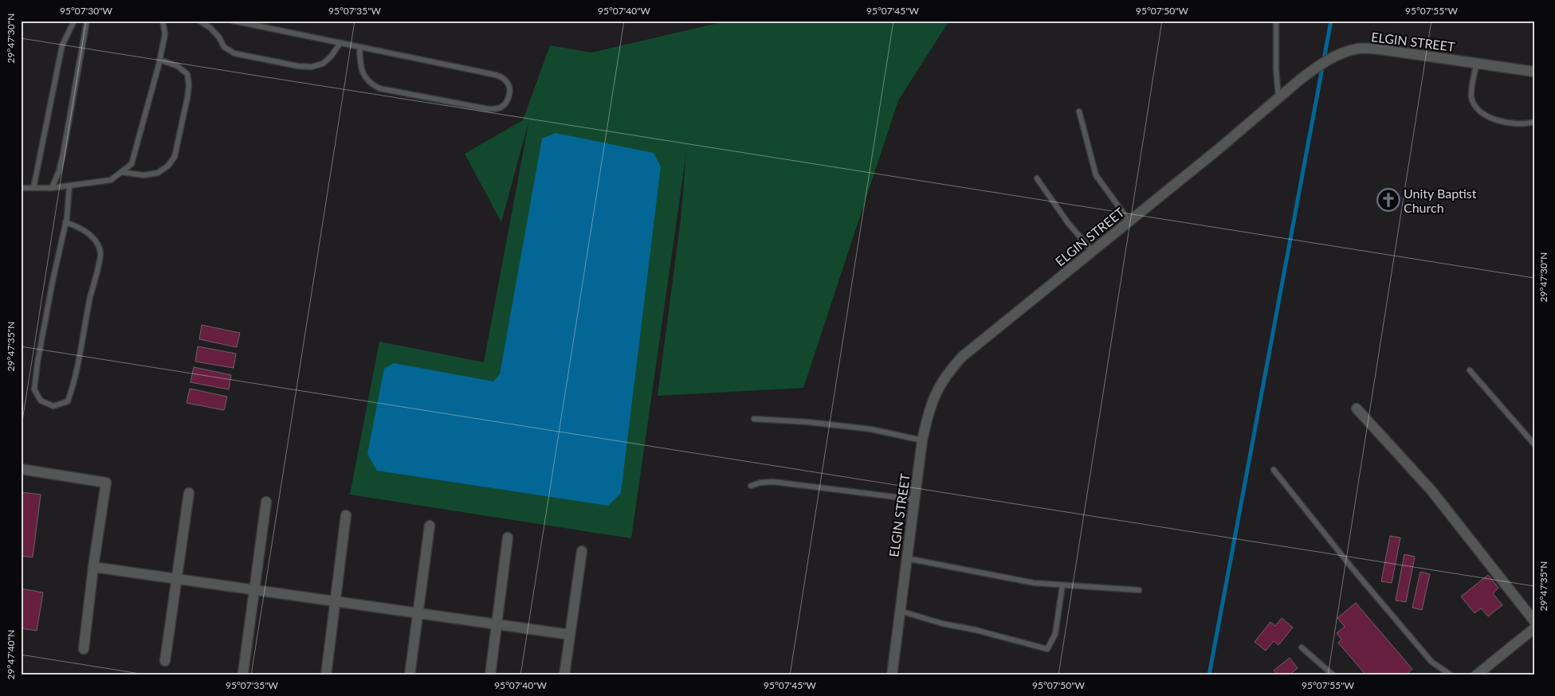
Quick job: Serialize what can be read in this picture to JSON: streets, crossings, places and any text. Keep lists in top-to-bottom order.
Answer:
{
  "streets": {
    "street": ["ELGIN STREET"]
  },
  "places": {
    "church": ["Unity Baptist Church"]
  },
  "coordinates": [
    "95°07'30\"W",
    "95°07'35\"W",
    "95°07'40\"W",
    "95°07'45\"W",
    "95°07'50\"W",
    "95°07'55\"W",
    "29°47'30\"N",
    "29°47'35\"N",
    "29°47'40\"N"
  ]
}
